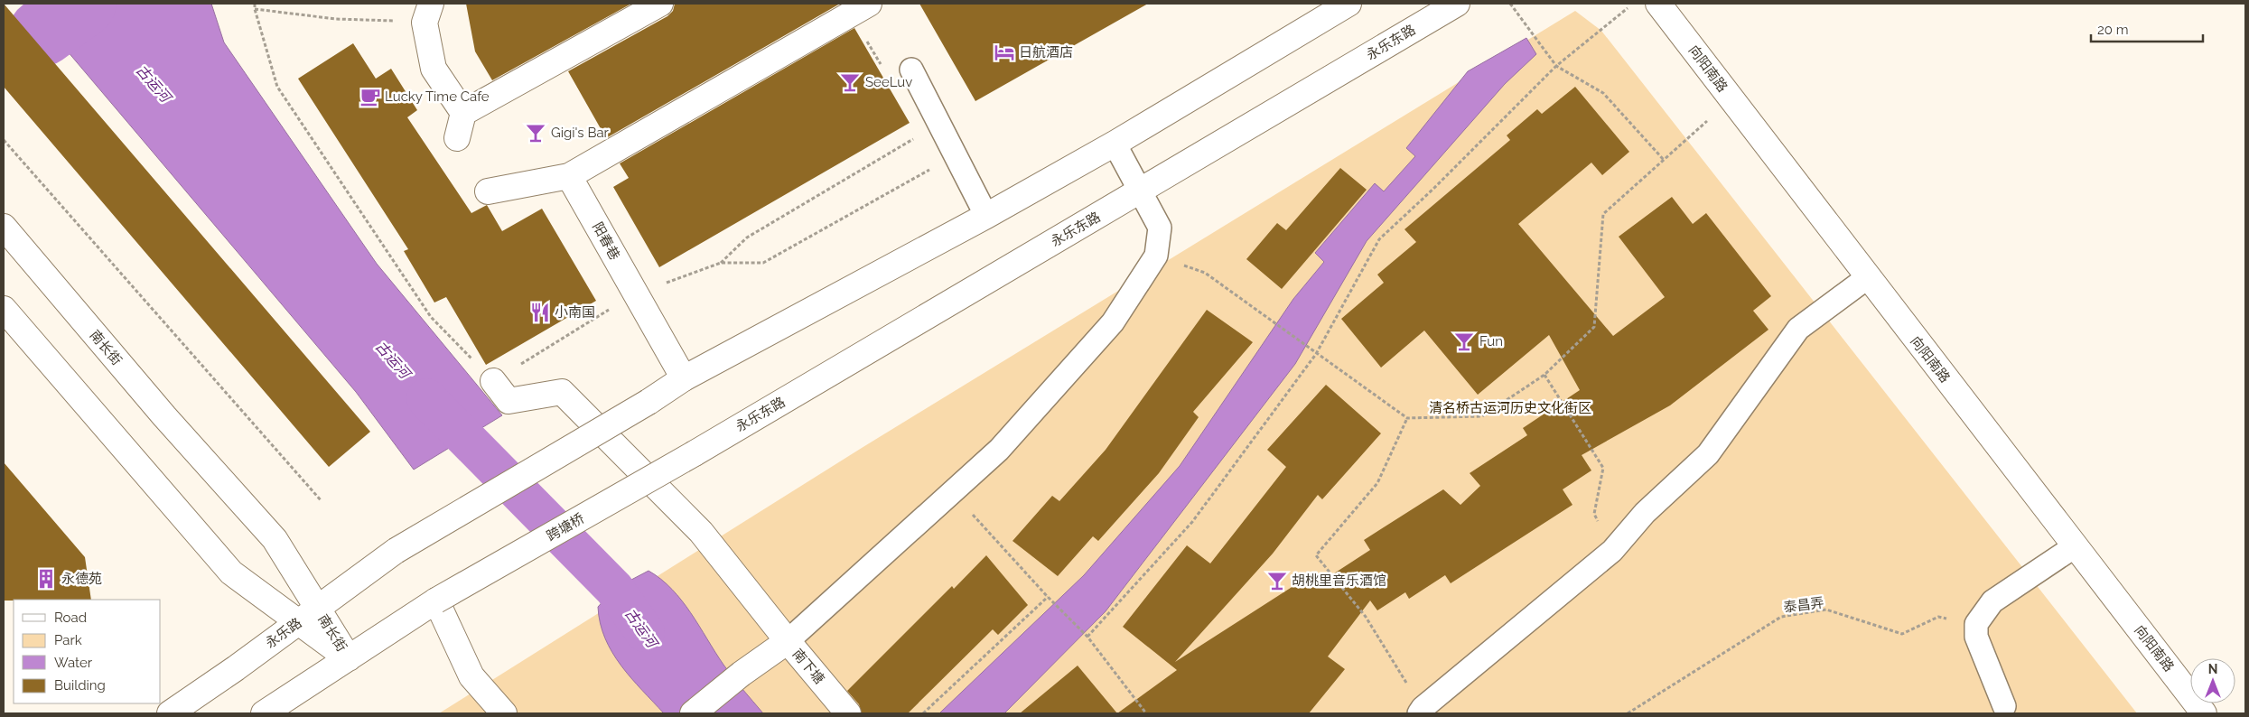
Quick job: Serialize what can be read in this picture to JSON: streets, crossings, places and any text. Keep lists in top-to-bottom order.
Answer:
{
  "streets": {
    "main road": [
      "永乐东路",
      "向阳南路",
      "阳春巷",
      "南长街",
      "跨塘桥",
      "永乐路",
      "南下塘"
    ],
    "path": ["泰昌弄"]
  },
  "crossings": [
    ["永乐东路", "跨塘桥"],
    ["阳春巷", "永乐路"],
    ["南长街", "永乐路"]
  ],
  "water": ["古运河"],
  "parks": ["清名桥古运河历史文化街区"],
  "places": {
    "hotel": ["日航酒店"],
    "bar": [
      "SeeLuv",
      "Gigi's Bar",
      "Fun",
      "胡桃里音乐酒馆"
    ],
    "cafe": ["Lucky Time Cafe"],
    "restaurant": ["小南国"],
    "building": ["永德苑"]
  },
  "legend": [
    "Road",
    "Park",
    "Water",
    "Building"
  ],
  "scale_bar": "20 m",
  "north": "top"
}
